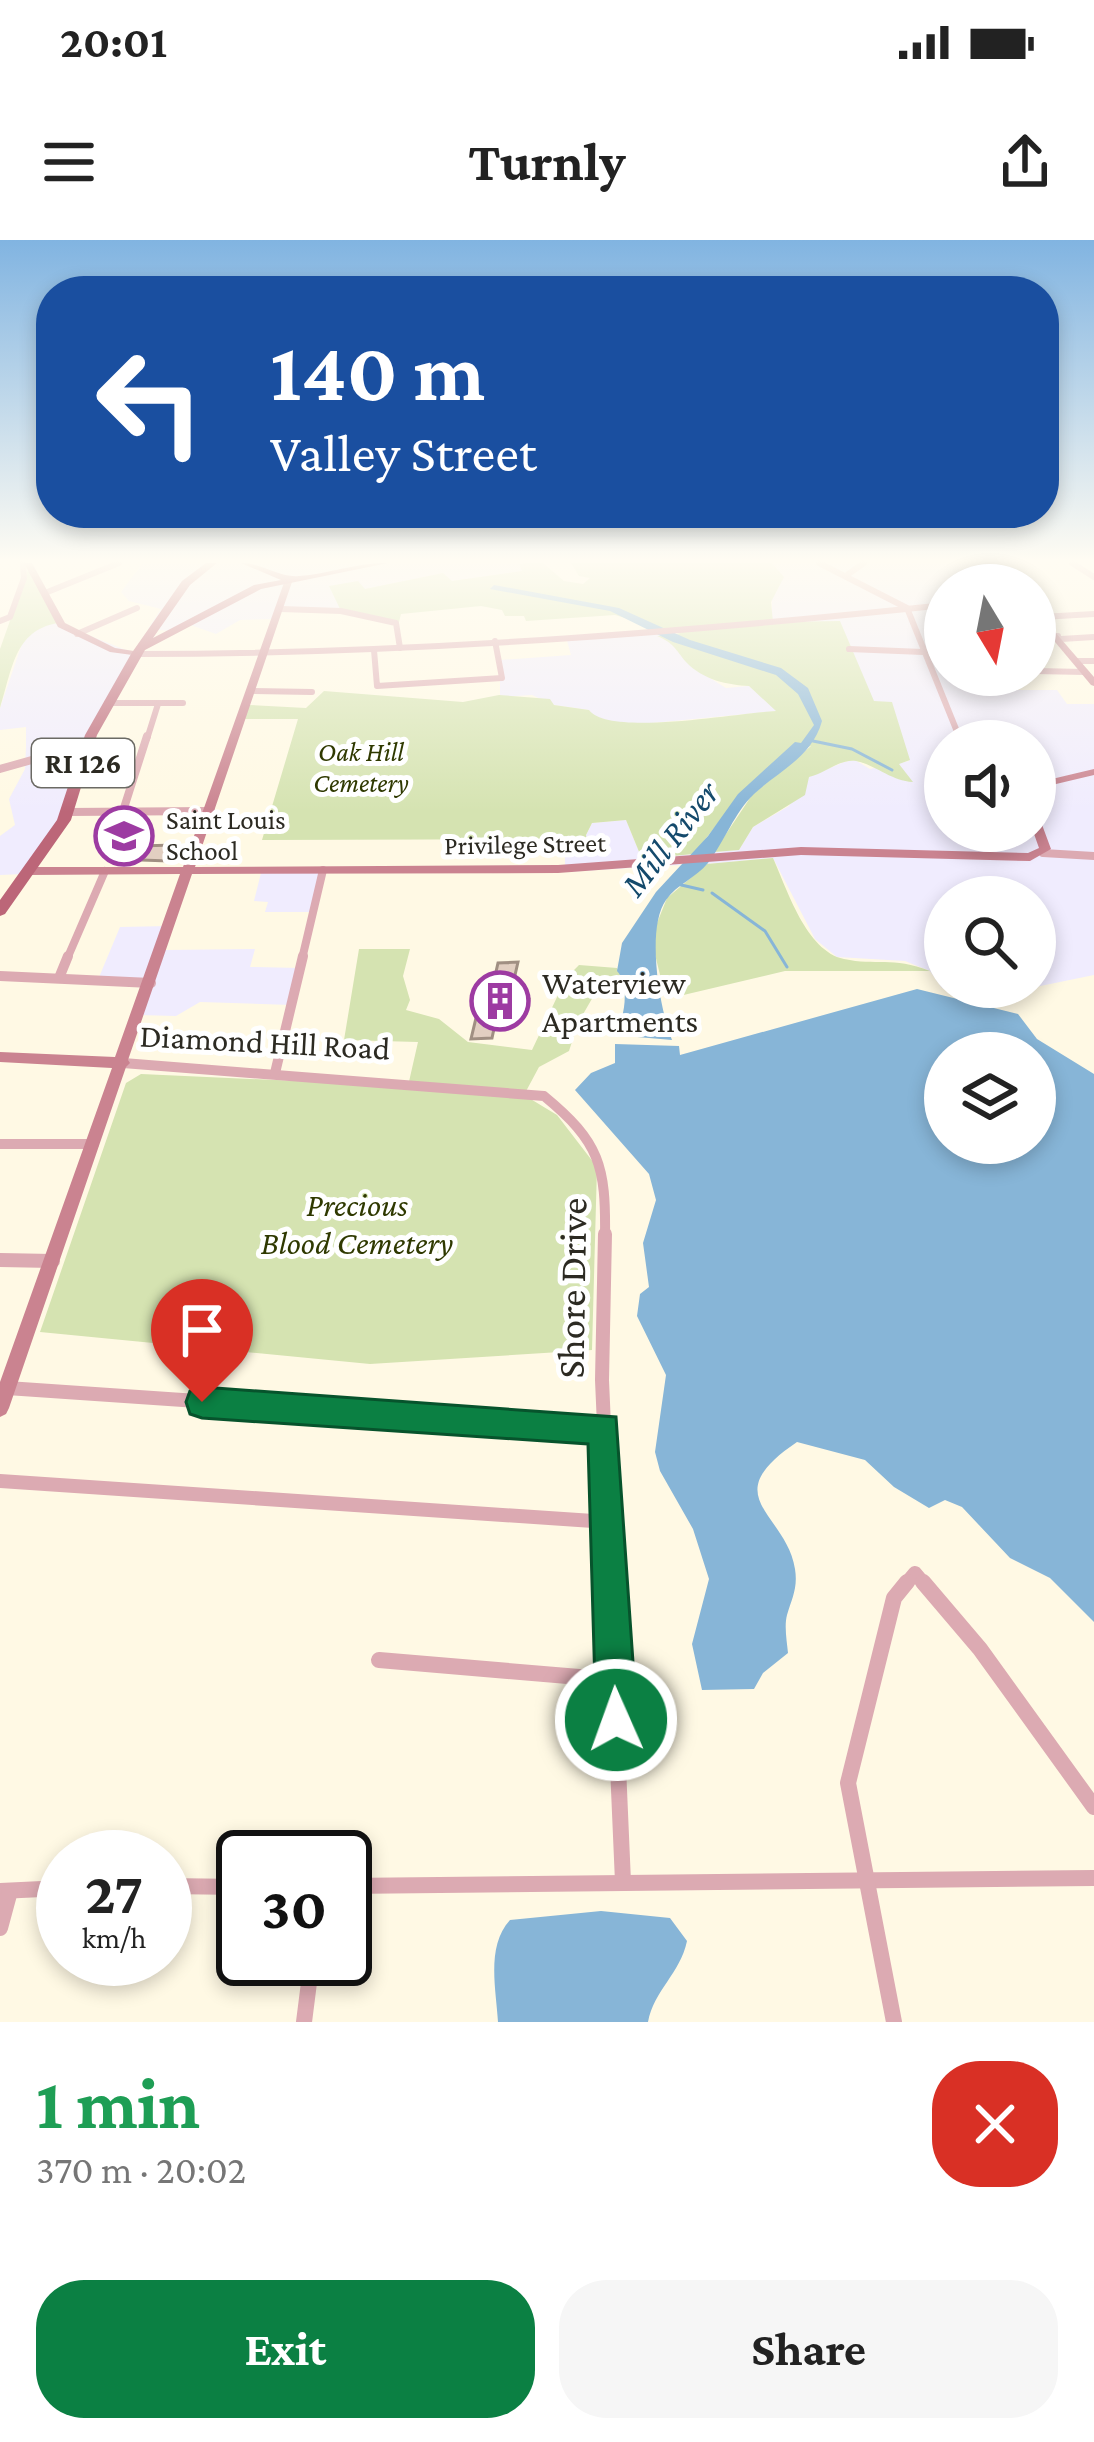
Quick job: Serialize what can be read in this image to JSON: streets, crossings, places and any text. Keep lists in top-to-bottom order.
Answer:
{
  "streets": {
    "main road": ["RI 126", "Privilege Street", "Diamond Hill Road"],
    "street": ["Shore Drive"]
  },
  "crossings": [
    ["RI 126", "Privilege Street"],
    ["Diamond Hill Road", "Shore Drive"]
  ],
  "water": ["Mill River"],
  "parks": ["Oak Hill Cemetery", "Precious Blood Cemetery"],
  "places": {
    "school or university": ["Saint Louis School"],
    "building": ["Waterview Apartments"]
  },
  "north": "bottom",
  "page": {
    "status": "20:01",
    "header": "Turnly",
    "turn": ["140 m", "Valley Street"],
    "speed": "27 km/h",
    "limit": "30",
    "heading": ["1 min", "370 m · 20:02"],
    "buttons": ["Exit", "Share"]
  }
}
